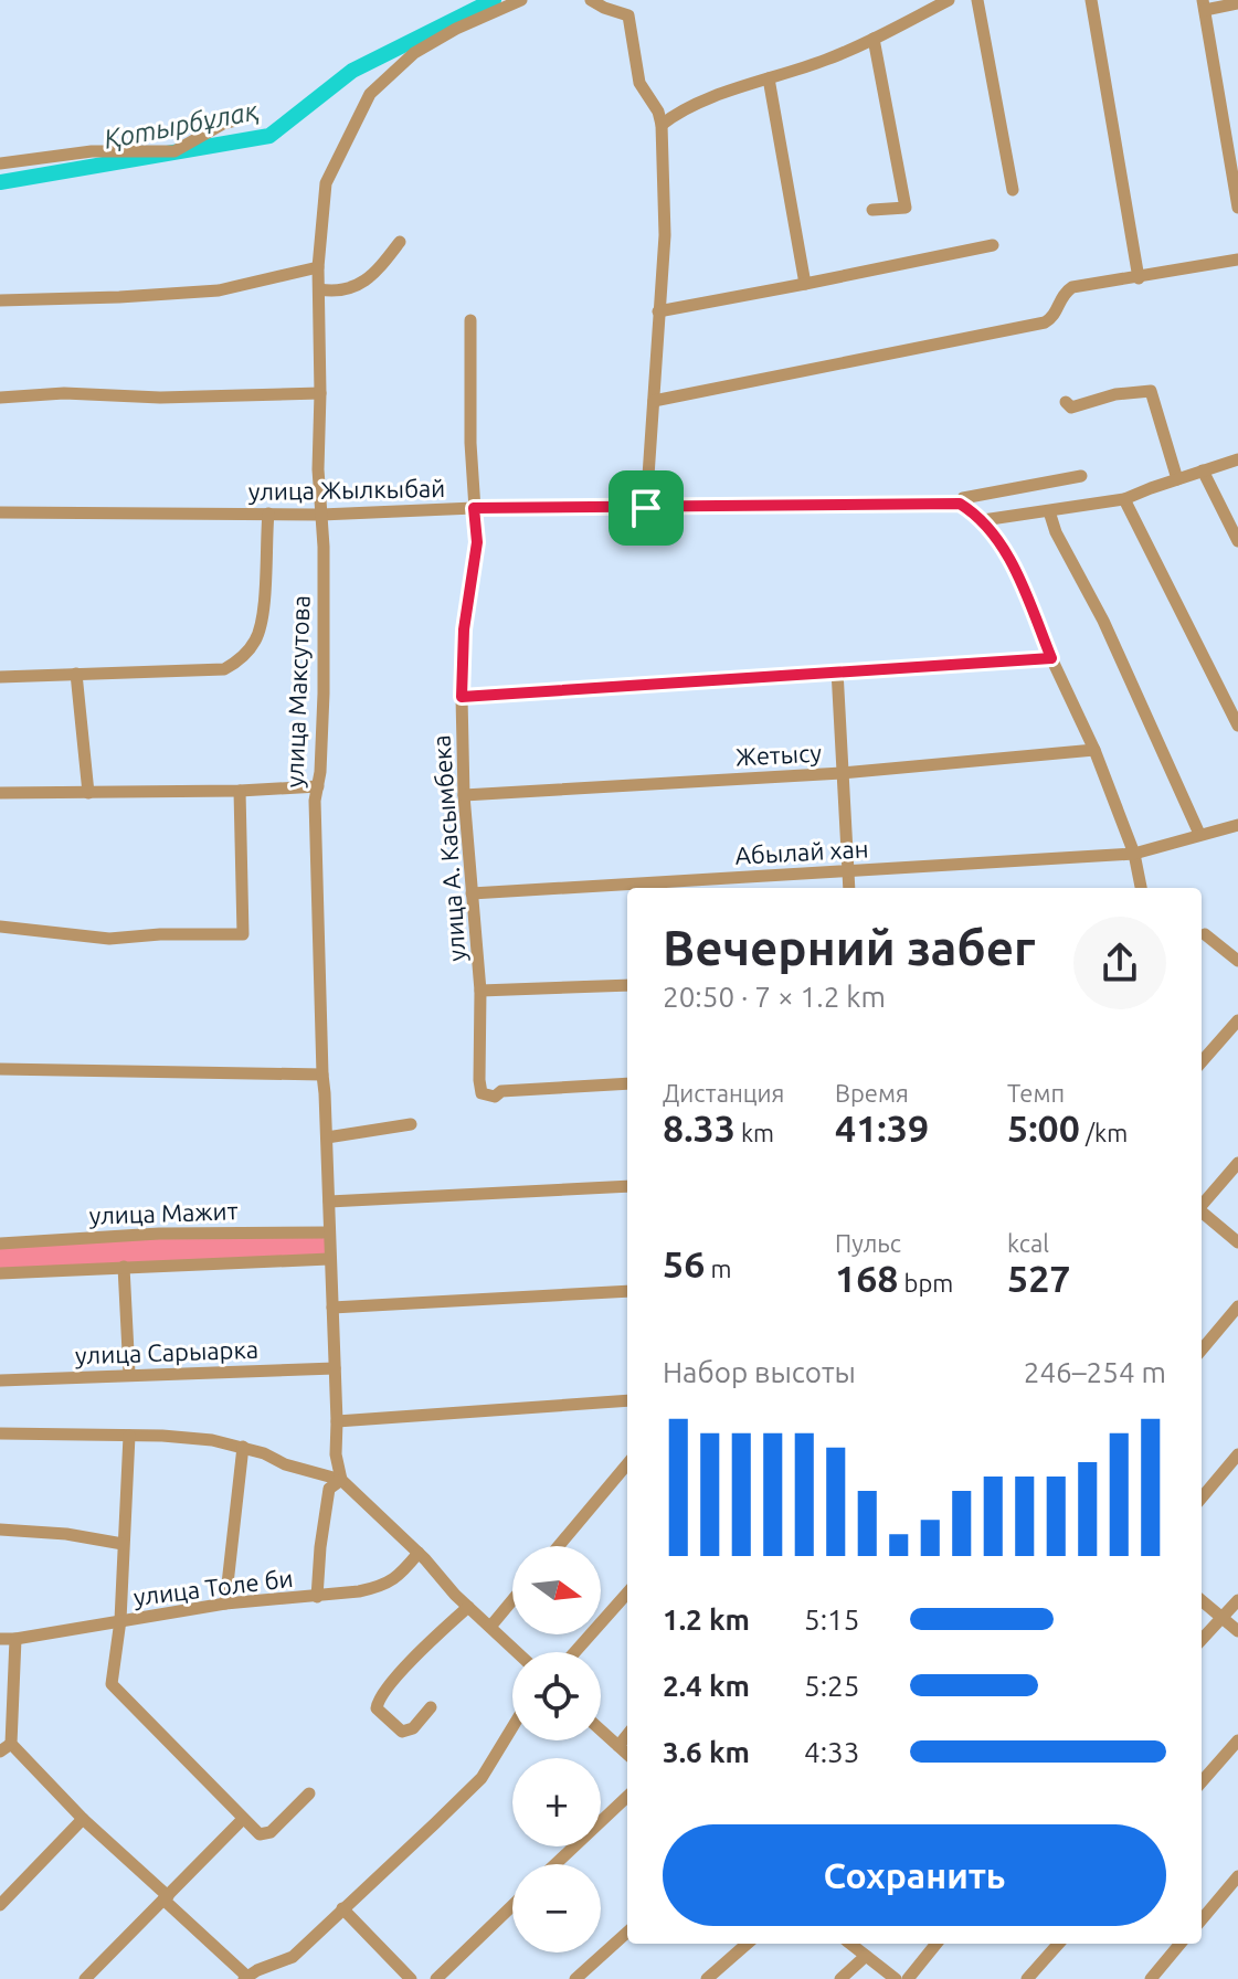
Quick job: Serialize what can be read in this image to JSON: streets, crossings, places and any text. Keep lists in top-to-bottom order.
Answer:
{
  "streets": {
    "street": [
      "улица Жылкыбай",
      "улица Максутова",
      "Жетысу",
      "улица А. Касымбека",
      "Абылай хан",
      "улица Мажит",
      "улица Сарыарка",
      "улица Толе би"
    ]
  },
  "crossings": [
    ["улица Жылкыбай", "улица Максутова"],
    ["улица Жылкыбай", "улица А. Касымбека"],
    ["улица Максутова", "улица Мажит"],
    ["улица Максутова", "улица Сарыарка"],
    ["Жетысу", "улица А. Касымбека"],
    ["улица А. Касымбека", "Абылай хан"]
  ],
  "water": ["Қотырбұлақ"],
  "north": "right",
  "page": {
    "heading": ["Вечерний забег", "20:50 · 7 × 1.2 km"],
    "stats": [
      ["Дистанция", "8.33 km"],
      ["Время", "41:39"],
      ["Темп", "5:00 /km"],
      ["56 m"],
      ["Пульс", "168 bpm"],
      ["kcal", "527"]
    ],
    "chart": ["Набор высоты", "246–254 m"],
    "map_buttons": ["+", "−"],
    "list": [
      {
        "name": "1.2 km",
        "note": "5:15"
      },
      {
        "name": "2.4 km",
        "note": "5:25"
      },
      {
        "name": "3.6 km",
        "note": "4:33"
      }
    ],
    "buttons": "Сохранить"
  }
}
